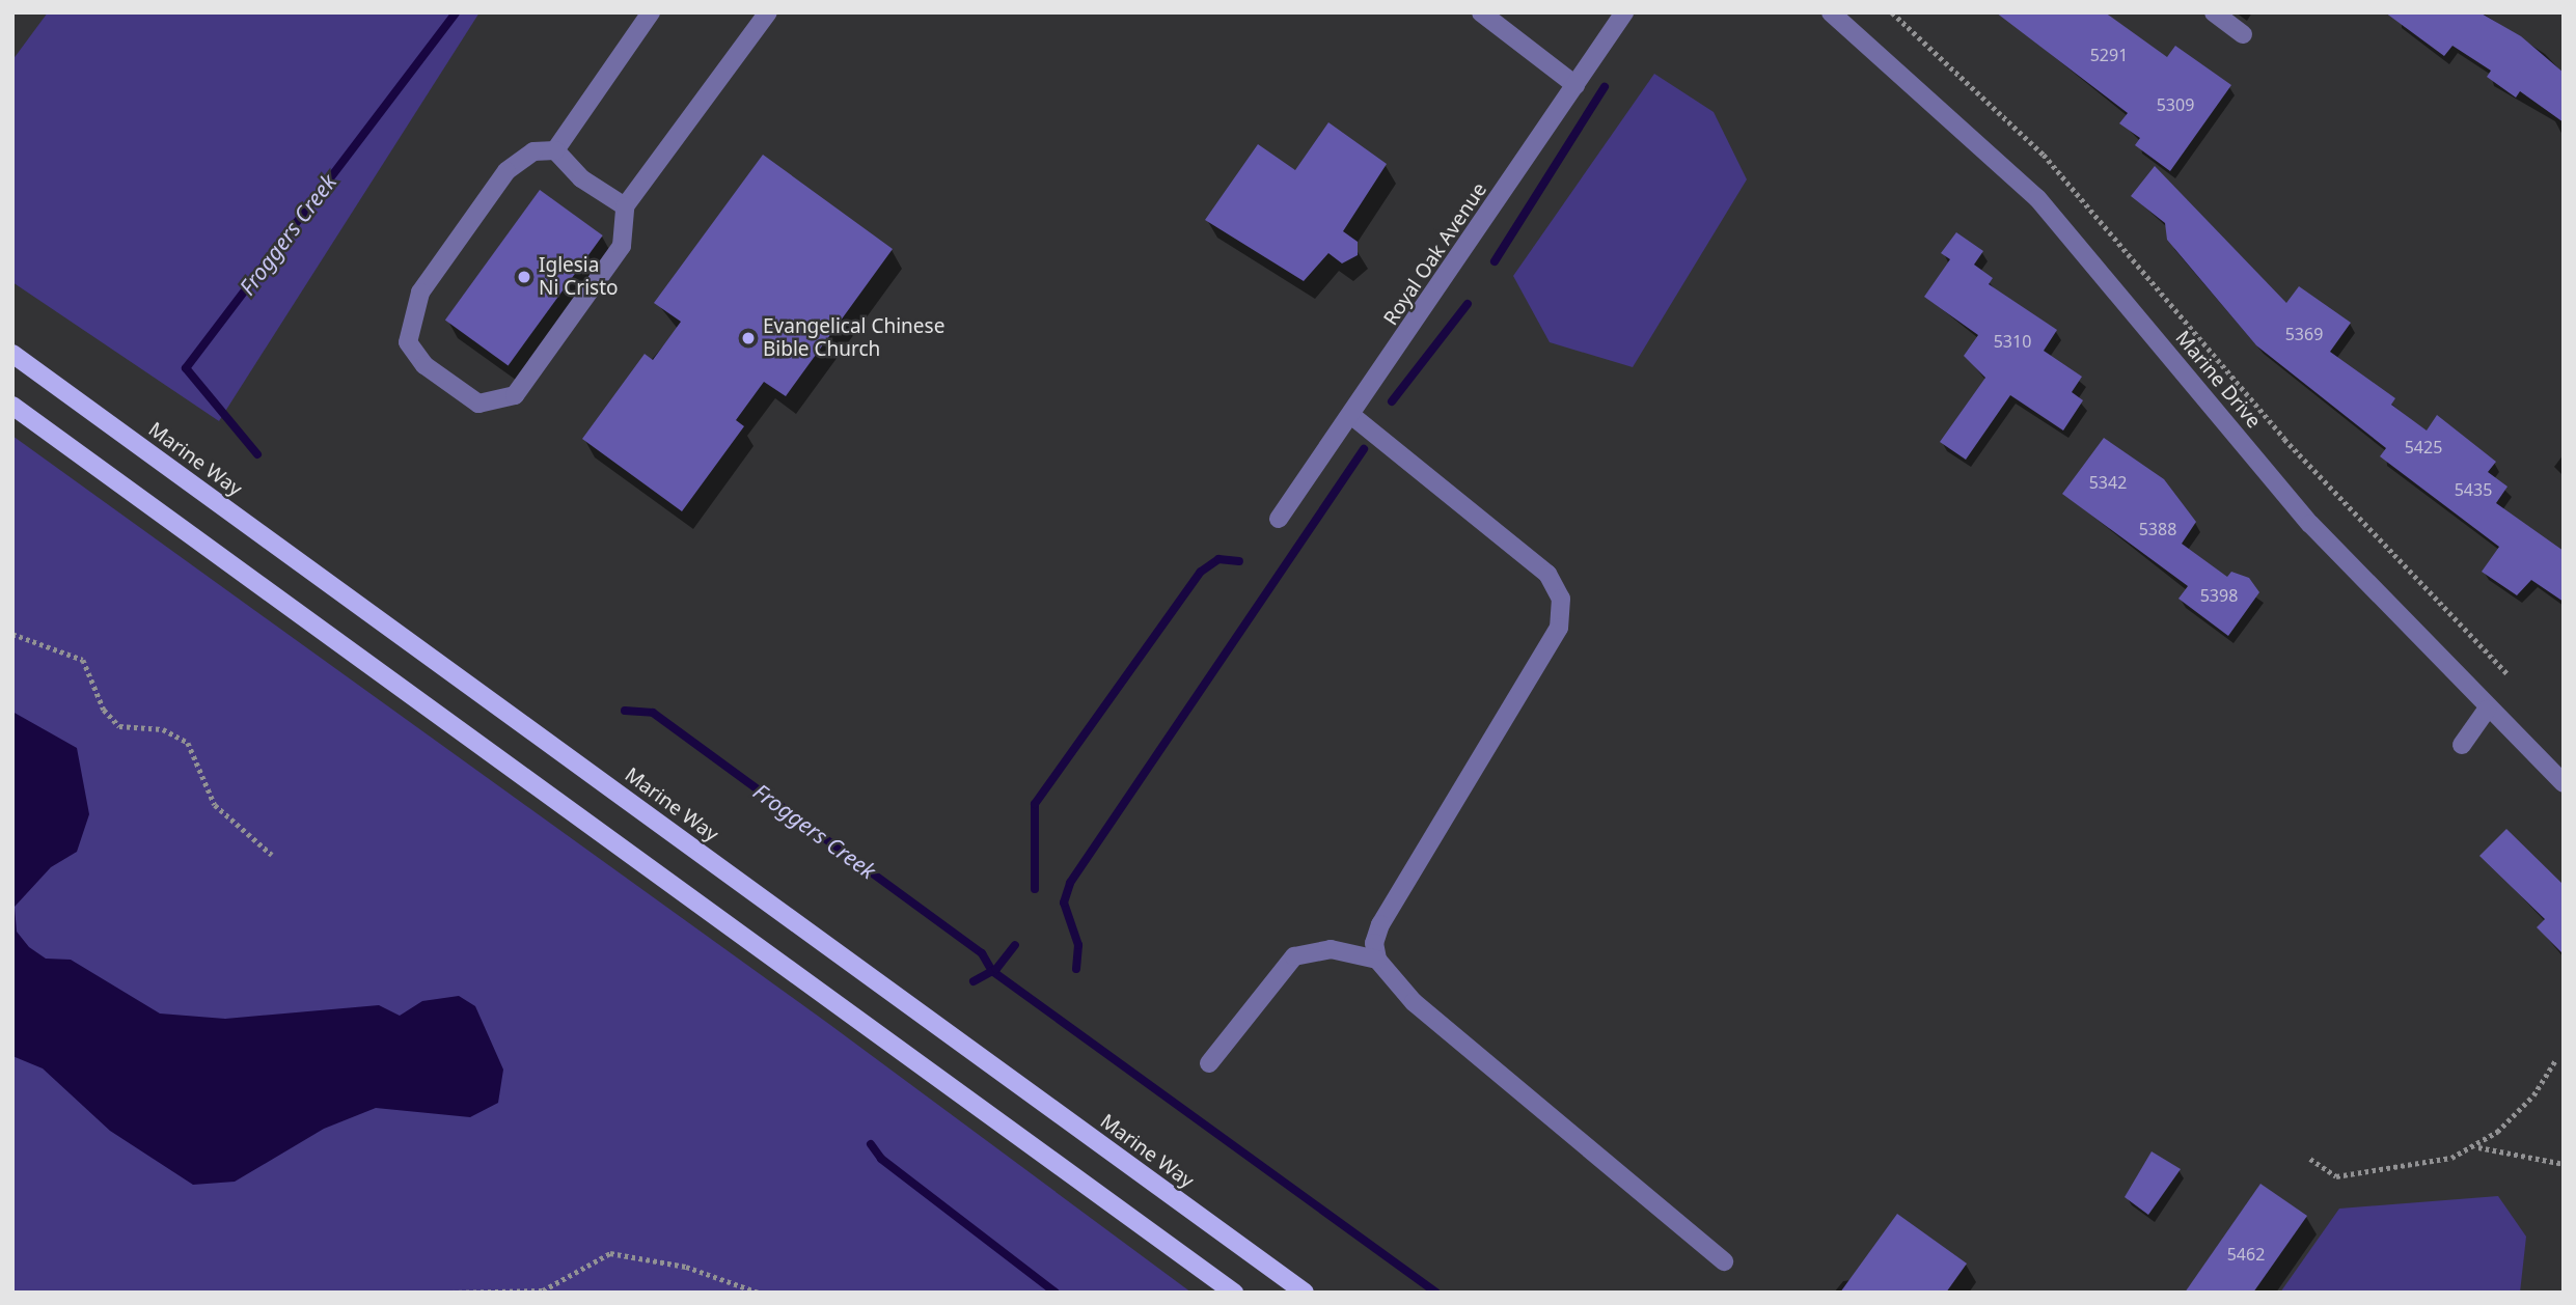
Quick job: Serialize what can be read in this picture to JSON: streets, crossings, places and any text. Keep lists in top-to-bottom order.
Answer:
{
  "streets": {
    "main road": ["Marine Way"],
    "street": ["Royal Oak Avenue", "Marine Drive"]
  },
  "water": ["Froggers Creek"],
  "places": ["Iglesia Ni Cristo", "Evangelical Chinese Bible Church"],
  "house_numbers": [
    "5291",
    "5309",
    "5369",
    "5310",
    "5425",
    "5342",
    "5435",
    "5388",
    "5398",
    "5462"
  ]
}
